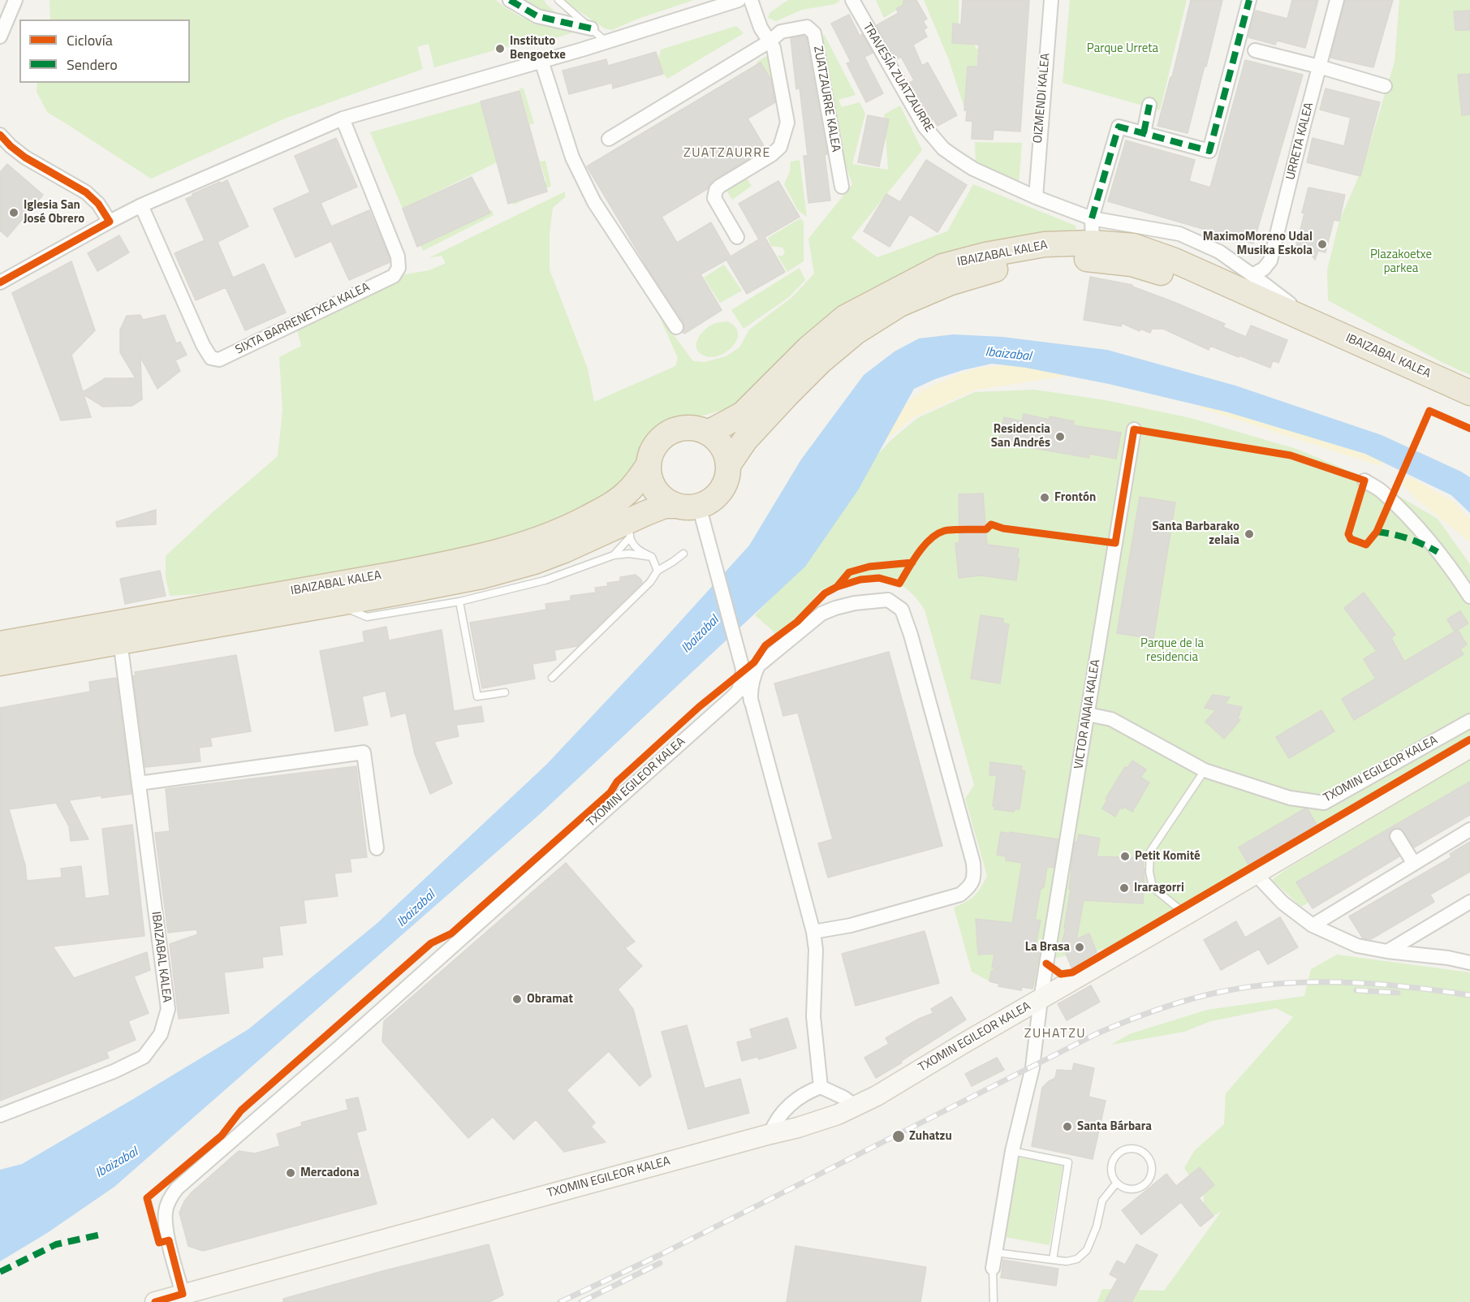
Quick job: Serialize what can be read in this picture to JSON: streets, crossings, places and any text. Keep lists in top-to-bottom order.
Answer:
{
  "streets": {
    "highway": ["IBAIZABAL KALEA"],
    "street": [
      "TRAVESÍA ZUATZAURRE",
      "OIZMENDI KALEA",
      "ZUATZAURRE KALEA",
      "URRETA KALEA",
      "SIXTA BARRENETXEA KALEA",
      "VICTOR ANAIA KALEA",
      "TXOMIN EGILEOR KALEA"
    ]
  },
  "crossings": [
    ["TRAVESÍA ZUATZAURRE", "OIZMENDI KALEA"],
    ["TRAVESÍA ZUATZAURRE", "URRETA KALEA"],
    ["TRAVESÍA ZUATZAURRE", "IBAIZABAL KALEA"],
    ["VICTOR ANAIA KALEA", "TXOMIN EGILEOR KALEA"]
  ],
  "districts": ["ZUATZAURRE", "ZUHATZU"],
  "water": ["Ibaizabal"],
  "parks": ["Parque Urreta", "Plazakoetxe parkea", "Parque de la residencia"],
  "places": [
    "Instituto Bengoetxe",
    "Iglesia San José Obrero",
    "MaximoMoreno Udal Musika Eskola",
    "Residencia San Andrés",
    "Frontón",
    "Santa Barbarako zelaia",
    "Petit Komité",
    "Iraragorri",
    "La Brasa",
    "Obramat",
    "Santa Bárbara",
    "Zuhatzu",
    "Mercadona"
  ],
  "legend": ["Ciclovía", "Sendero"]
}
